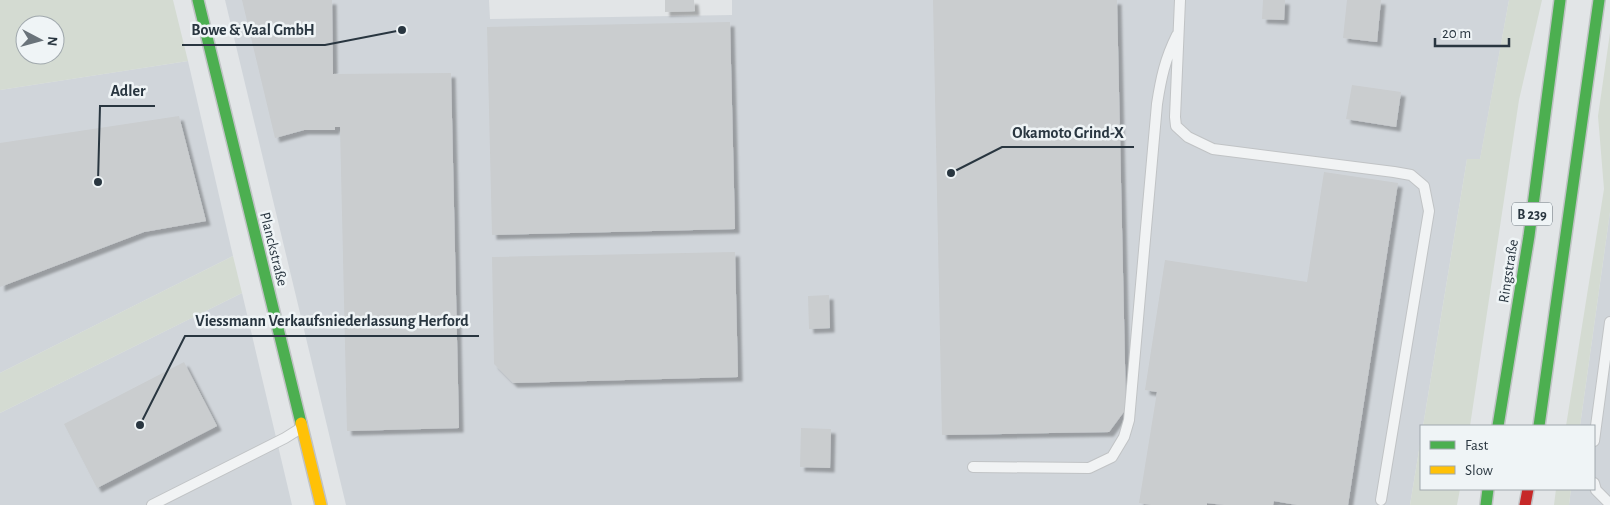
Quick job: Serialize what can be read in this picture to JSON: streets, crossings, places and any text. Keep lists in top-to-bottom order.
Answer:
{
  "streets": {
    "main road": ["B 239", "Planckstraße", "Ringstraße"]
  },
  "places": [
    "Bowe & Vaal GmbH",
    "Okamoto Grind-X",
    "Adler",
    "Viessmann Verkaufsniederlassung Herford"
  ],
  "legend": ["Fast", "Slow"],
  "scale_bar": "20 m",
  "north": "right"
}
